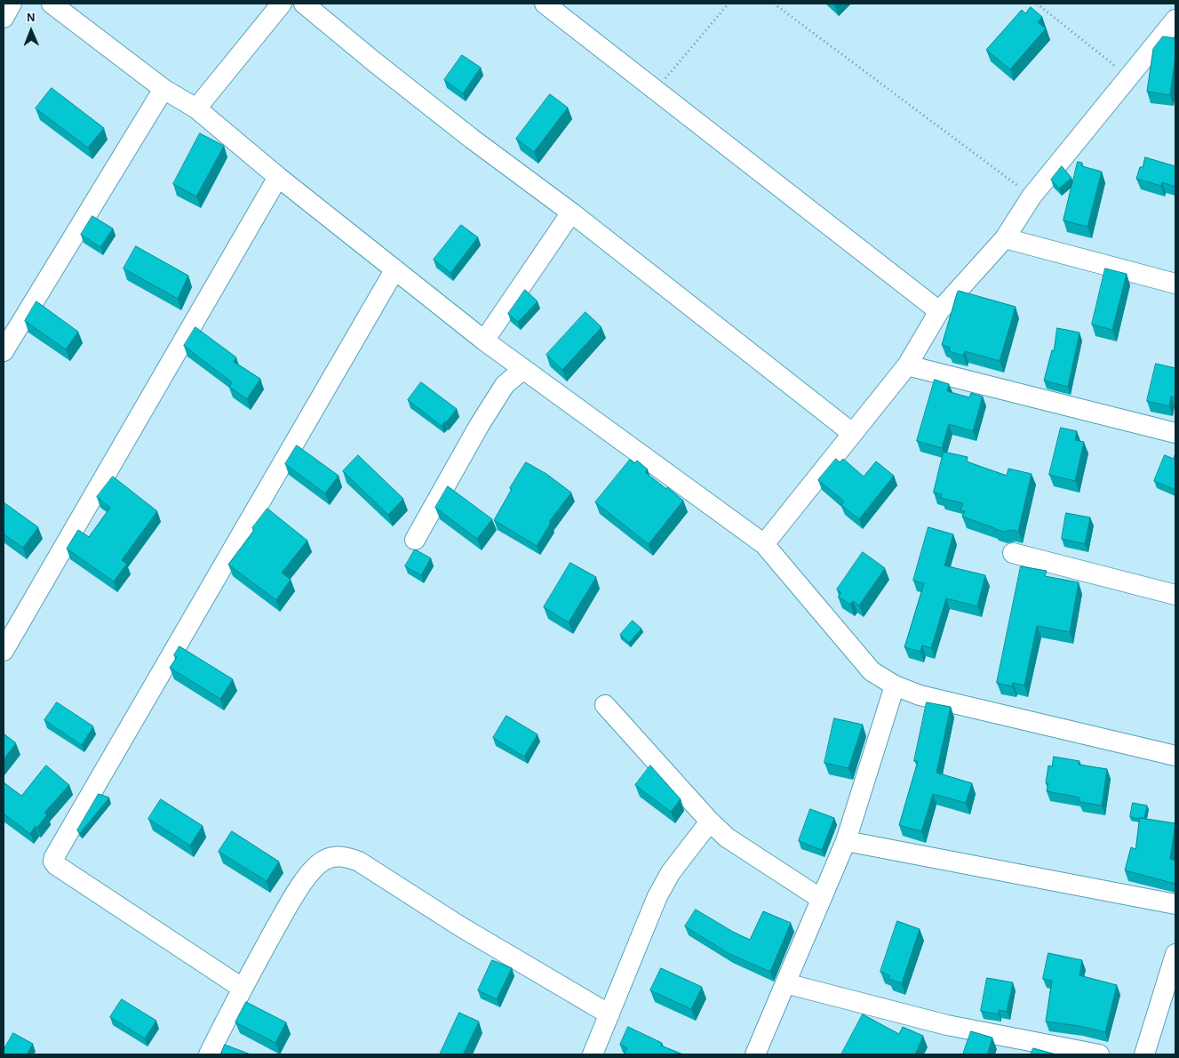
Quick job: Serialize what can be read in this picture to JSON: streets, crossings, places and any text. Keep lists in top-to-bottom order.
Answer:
{
  "north": "top"
}
